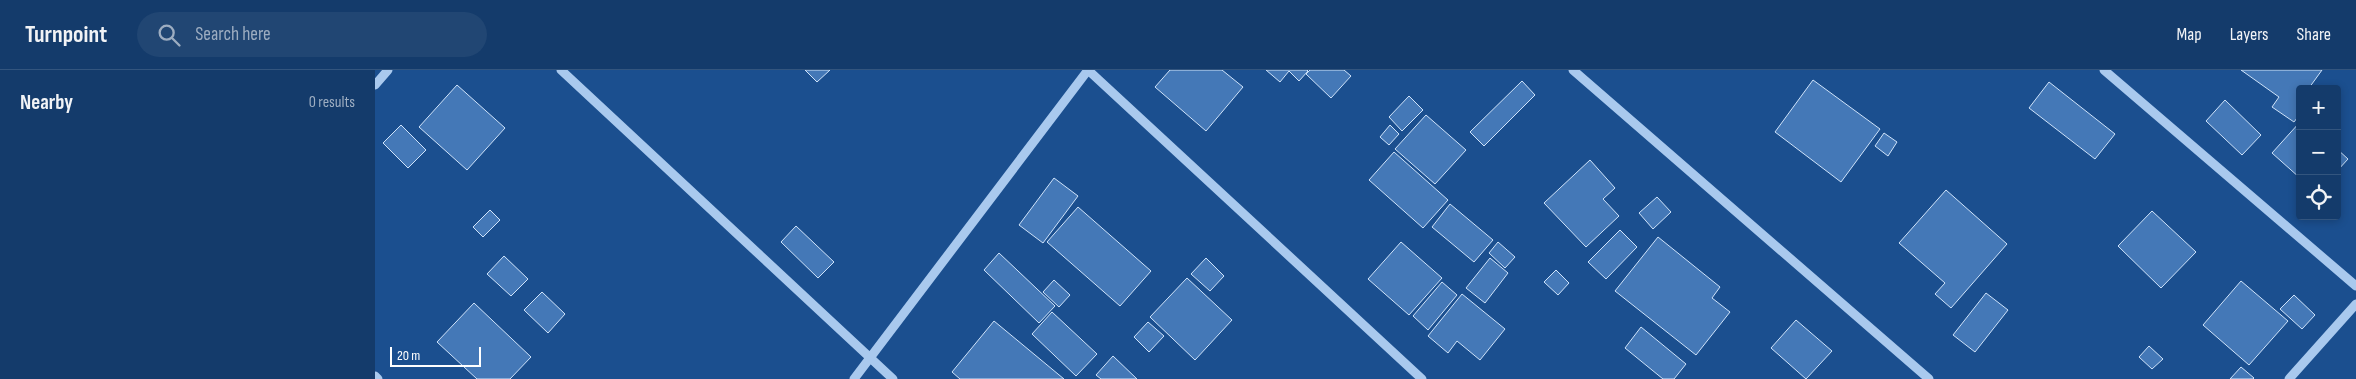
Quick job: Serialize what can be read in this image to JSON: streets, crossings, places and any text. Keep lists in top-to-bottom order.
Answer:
{
  "scale_bar": "20 m",
  "page": {
    "header": "Turnpoint",
    "search": "Search here",
    "nav": ["Map", "Layers", "Share"],
    "heading": ["Nearby", "0 results"],
    "map_buttons": ["+", "−"],
    "scale": "20 m"
  }
}
